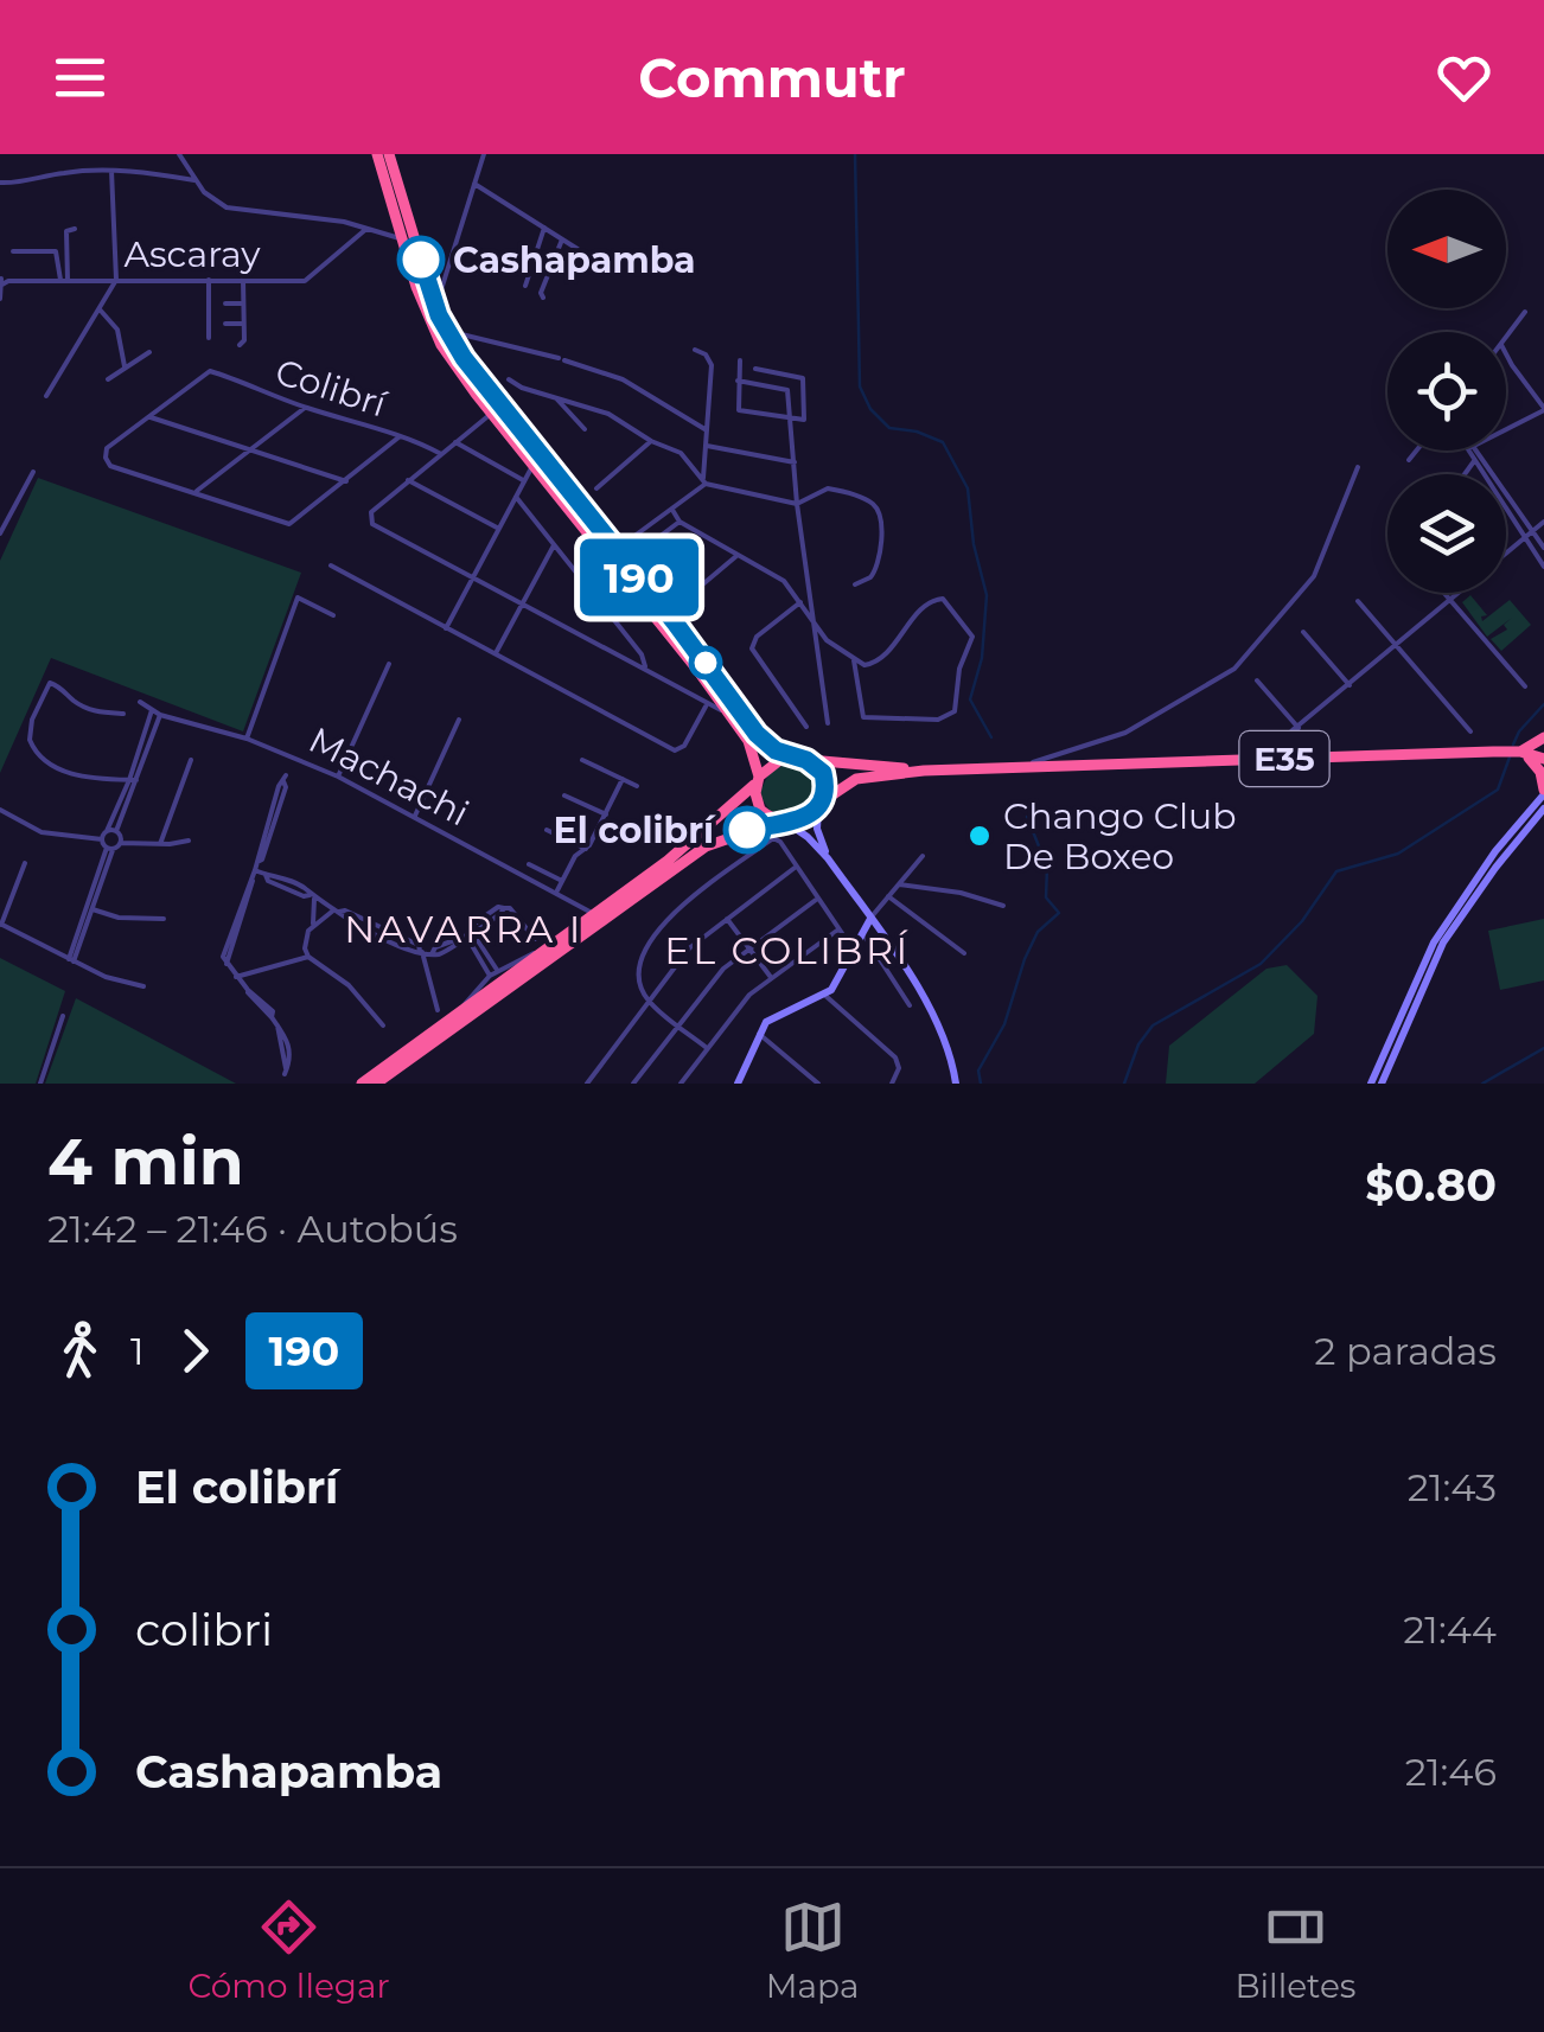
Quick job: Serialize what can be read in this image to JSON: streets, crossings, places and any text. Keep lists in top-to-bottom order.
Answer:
{
  "streets": {
    "highway": ["E35"],
    "street": ["Ascaray", "Colibrí", "Machachi"]
  },
  "districts": ["NAVARRA I", "EL COLIBRÍ"],
  "places": ["Cashapamba", "El colibrí", "Chango Club De Boxeo"],
  "lines": ["bus line 190"],
  "north": "left",
  "page": {
    "header": "Commutr",
    "on_map": "190",
    "heading": ["4 min", "21:42 – 21:46 · Autobús", "$0.80"],
    "legs": ["1", "190", "2 paradas"],
    "list": [
      {
        "name": "El colibrí",
        "value": "21:43"
      },
      {
        "name": "colibri",
        "value": "21:44"
      },
      {
        "name": "Cashapamba",
        "value": "21:46"
      }
    ],
    "tabs": ["Cómo llegar", "Mapa", "Billetes"]
  }
}
